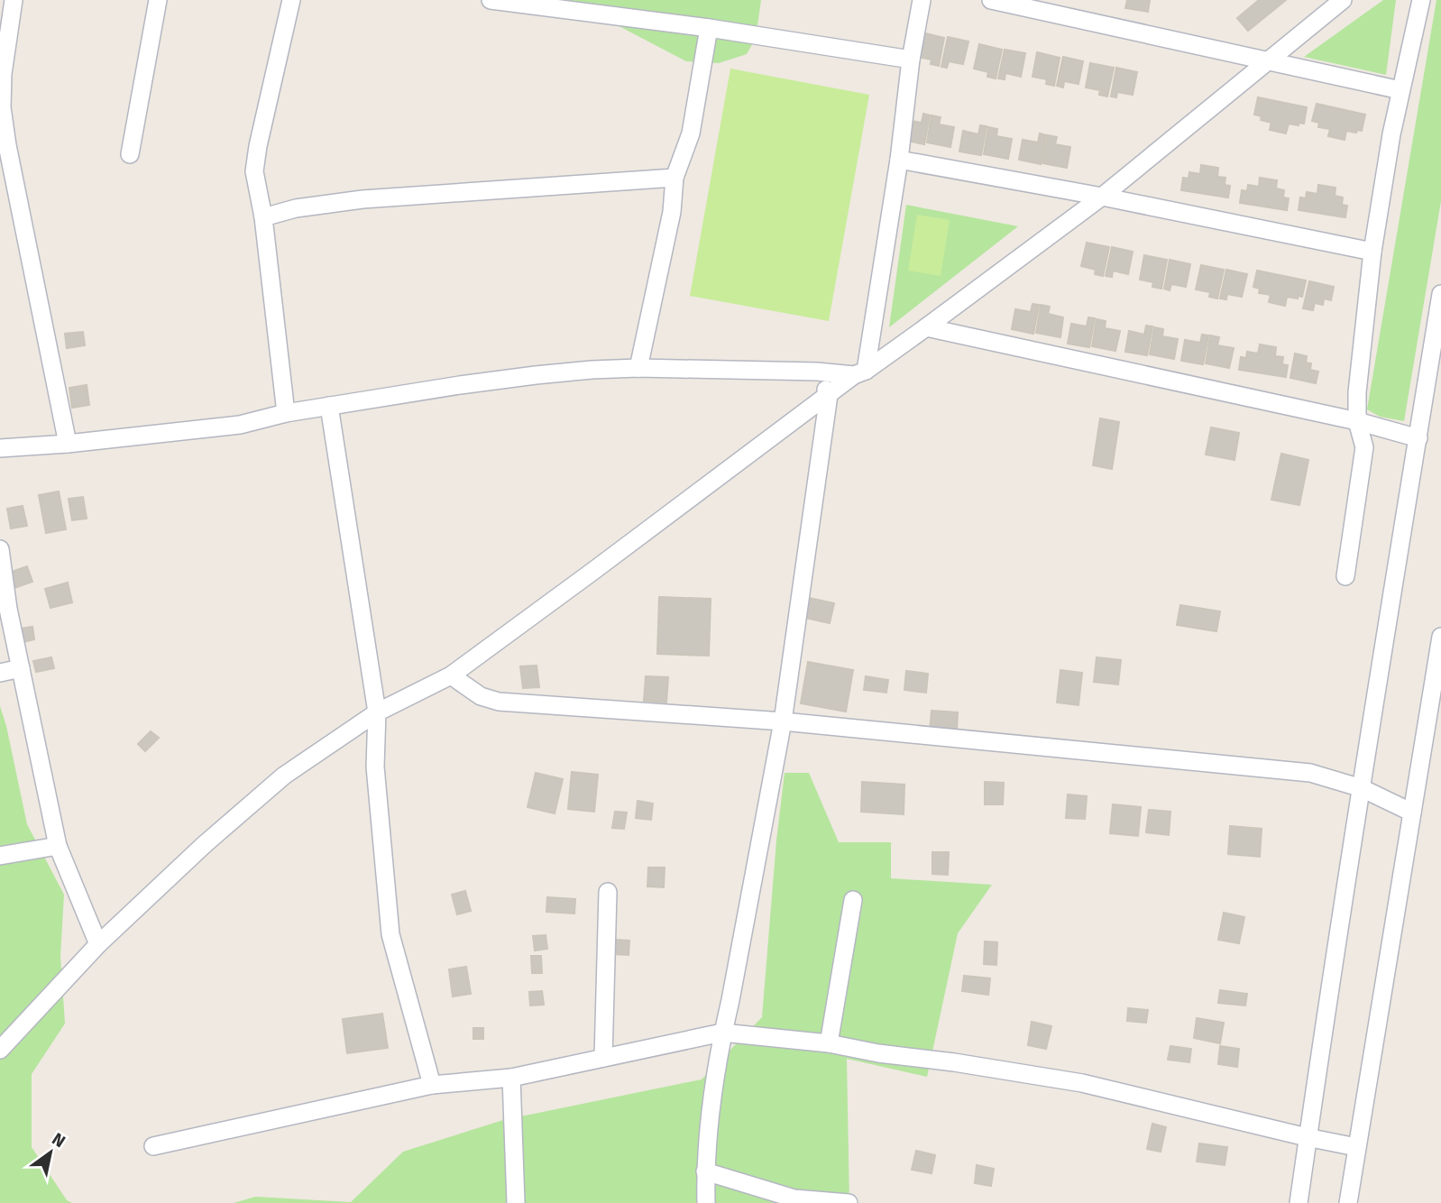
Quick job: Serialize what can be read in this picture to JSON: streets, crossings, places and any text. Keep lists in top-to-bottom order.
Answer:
{
  "north": "top right"
}
